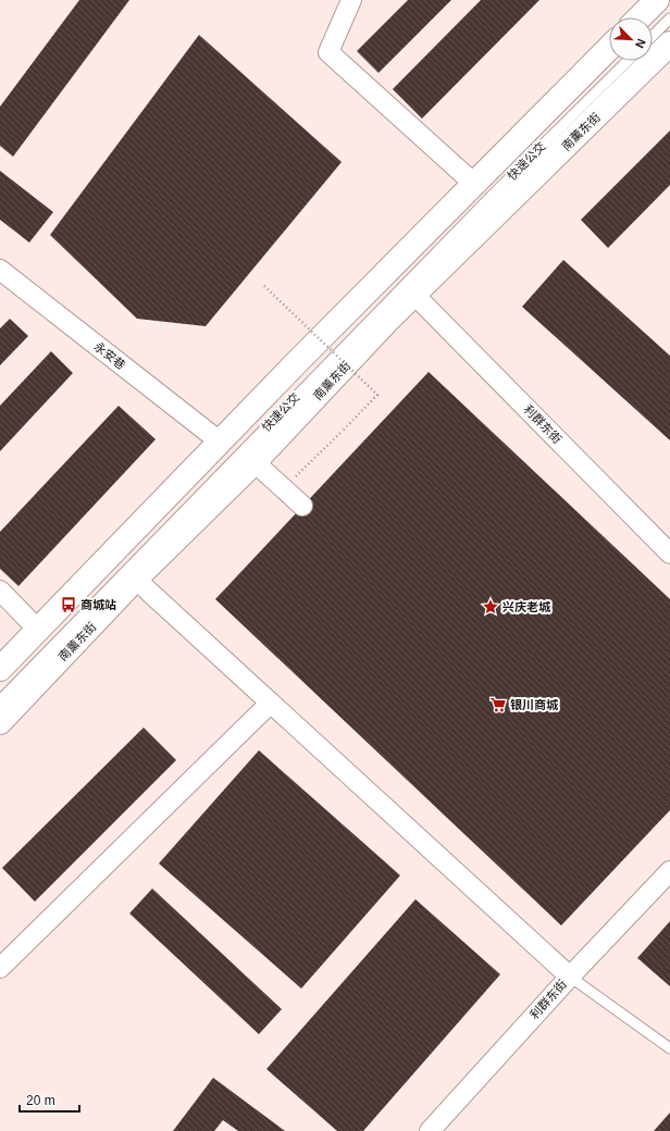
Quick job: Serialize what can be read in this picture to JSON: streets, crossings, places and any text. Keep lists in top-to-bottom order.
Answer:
{
  "streets": {
    "main road": ["南薰东街"],
    "street": ["永安巷", "利群东街"],
    "lane": ["快速公交"]
  },
  "crossings": [
    ["南薰东街", "利群东街"]
  ],
  "places": {
    "bus stop": ["商城站"],
    "place": ["兴庆老城"],
    "supermarket": ["银川商城"]
  },
  "scale_bar": "20 m",
  "north": "bottom right"
}
